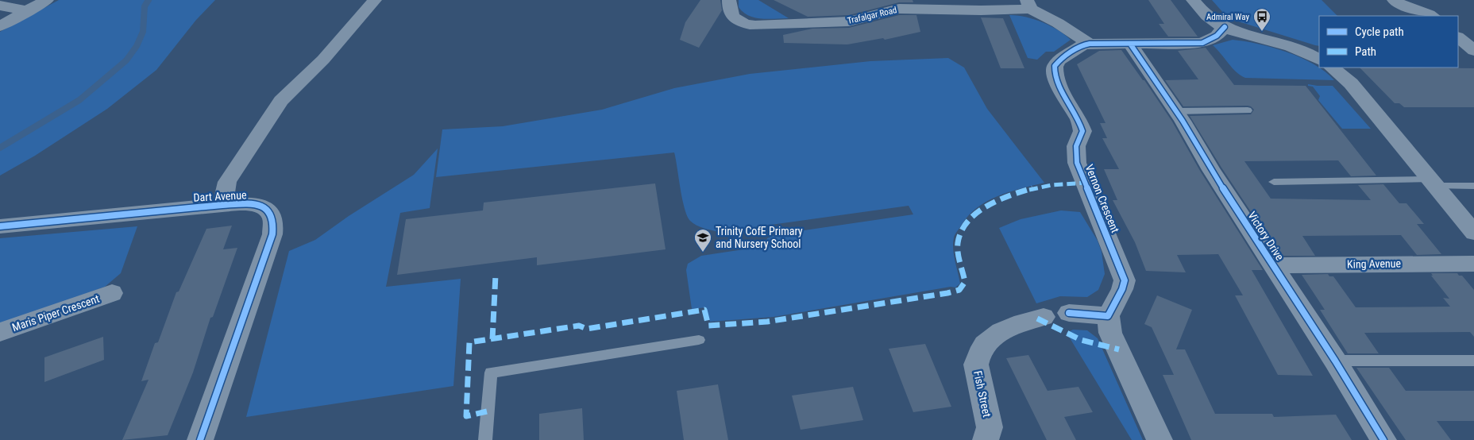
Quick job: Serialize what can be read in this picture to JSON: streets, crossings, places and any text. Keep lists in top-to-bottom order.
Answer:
{
  "streets": {
    "street": [
      "Trafalgar Road",
      "Dart Avenue",
      "Vernon Crescent",
      "Victory Drive",
      "King Avenue",
      "Maris Piper Crescent",
      "Fish Street"
    ]
  },
  "crossings": [
    ["Trafalgar Road", "Vernon Crescent"],
    ["Vernon Crescent", "Victory Drive"],
    ["Victory Drive", "King Avenue"]
  ],
  "places": {
    "bus stop": ["Admiral Way"],
    "school or university": ["Trinity CofE Primary and Nursery School"]
  },
  "legend": ["Cycle path", "Path"]
}
